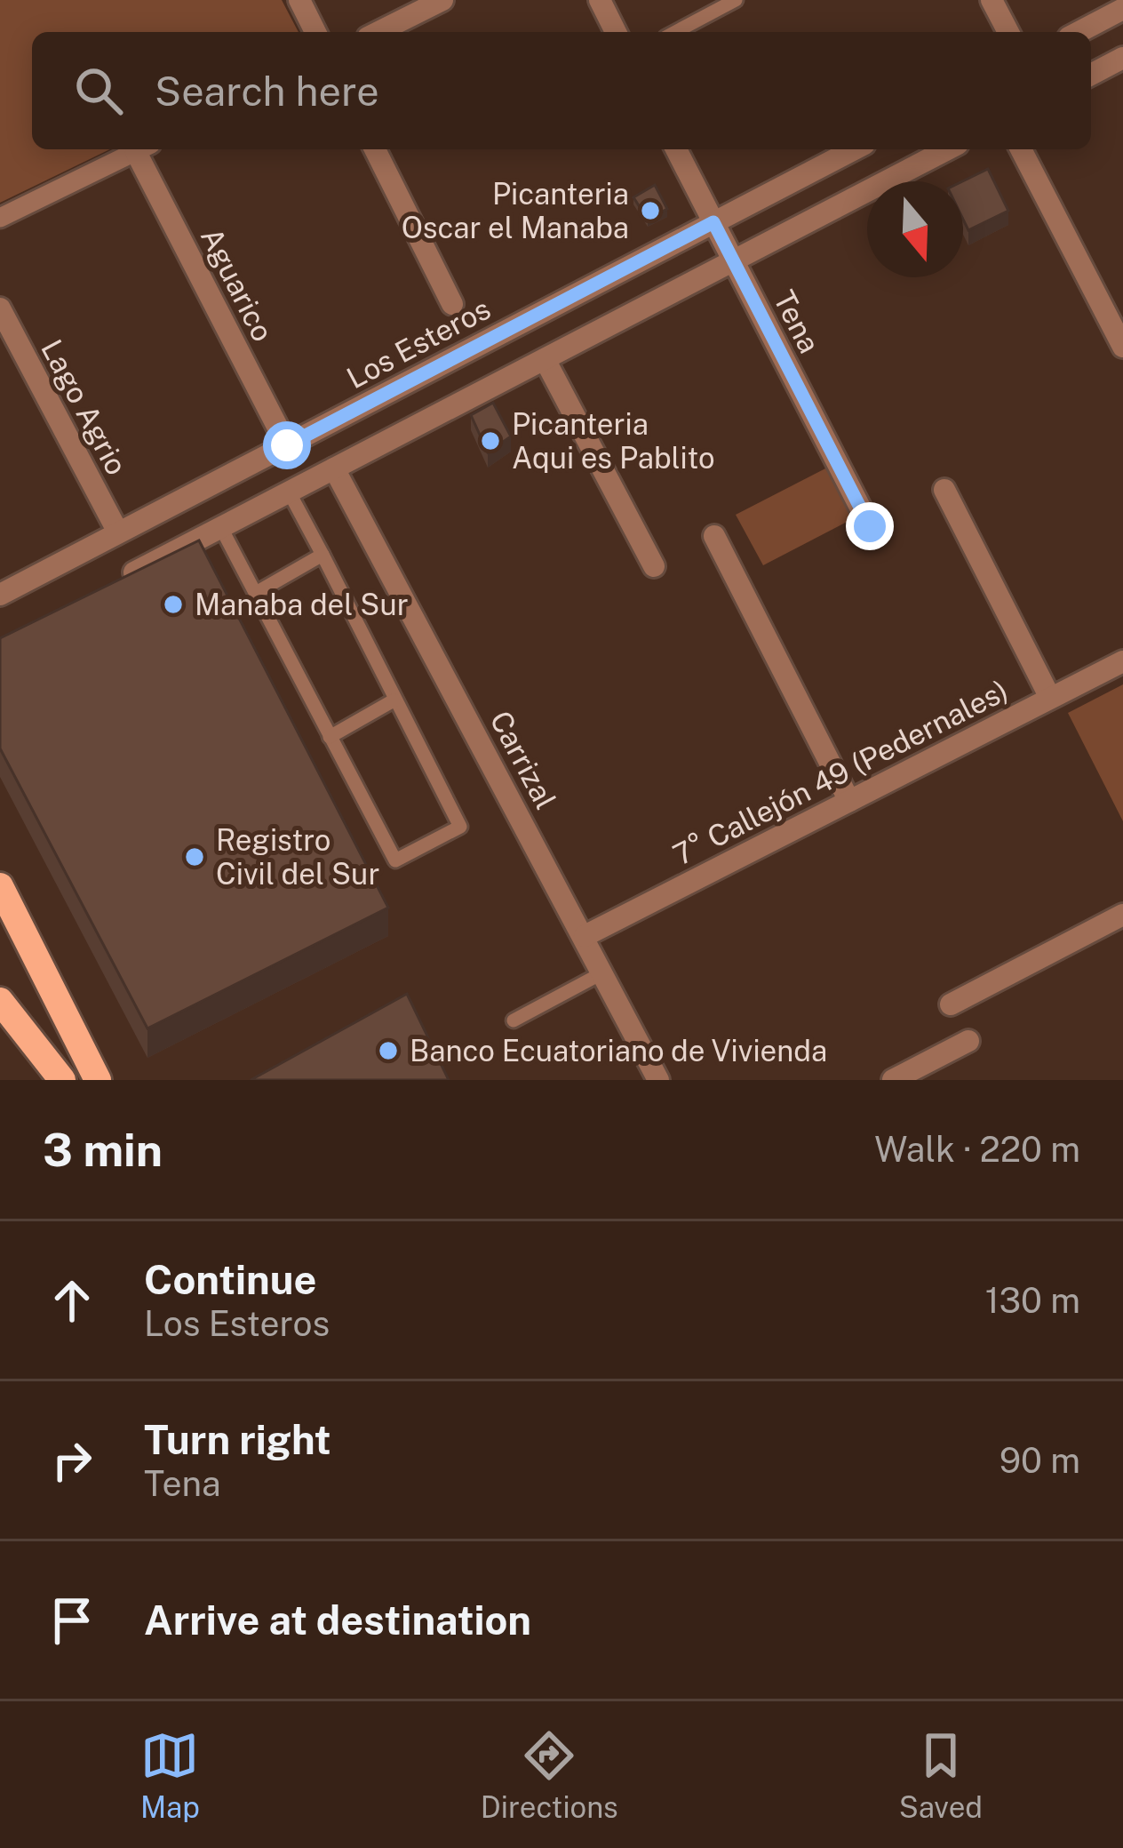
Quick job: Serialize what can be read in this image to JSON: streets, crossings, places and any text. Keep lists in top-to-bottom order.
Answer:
{
  "streets": {
    "street": [
      "Aguarico",
      "Tena",
      "Los Esteros",
      "Lago Agrio",
      "Carrizal",
      "7° Callejón 49 (Pedernales)"
    ]
  },
  "crossings": [
    ["Aguarico", "Los Esteros"],
    ["Tena", "Los Esteros"],
    ["Los Esteros", "Lago Agrio"],
    ["Carrizal", "7° Callejón 49 (Pedernales)"]
  ],
  "places": [
    "Picanteria Oscar el Manaba",
    "Picanteria Aqui es Pablito",
    "Manaba del Sur",
    "Registro Civil del Sur",
    "Banco Ecuatoriano de Vivienda"
  ],
  "north": "bottom",
  "page": {
    "search": "Search here",
    "heading": ["3 min", "Walk · 220 m"],
    "list": [
      ["Continue", "Los Esteros", "130 m"],
      ["Turn right", "Tena", "90 m"],
      "Arrive at destination"
    ],
    "nav": ["Map", "Directions", "Saved"]
  }
}
